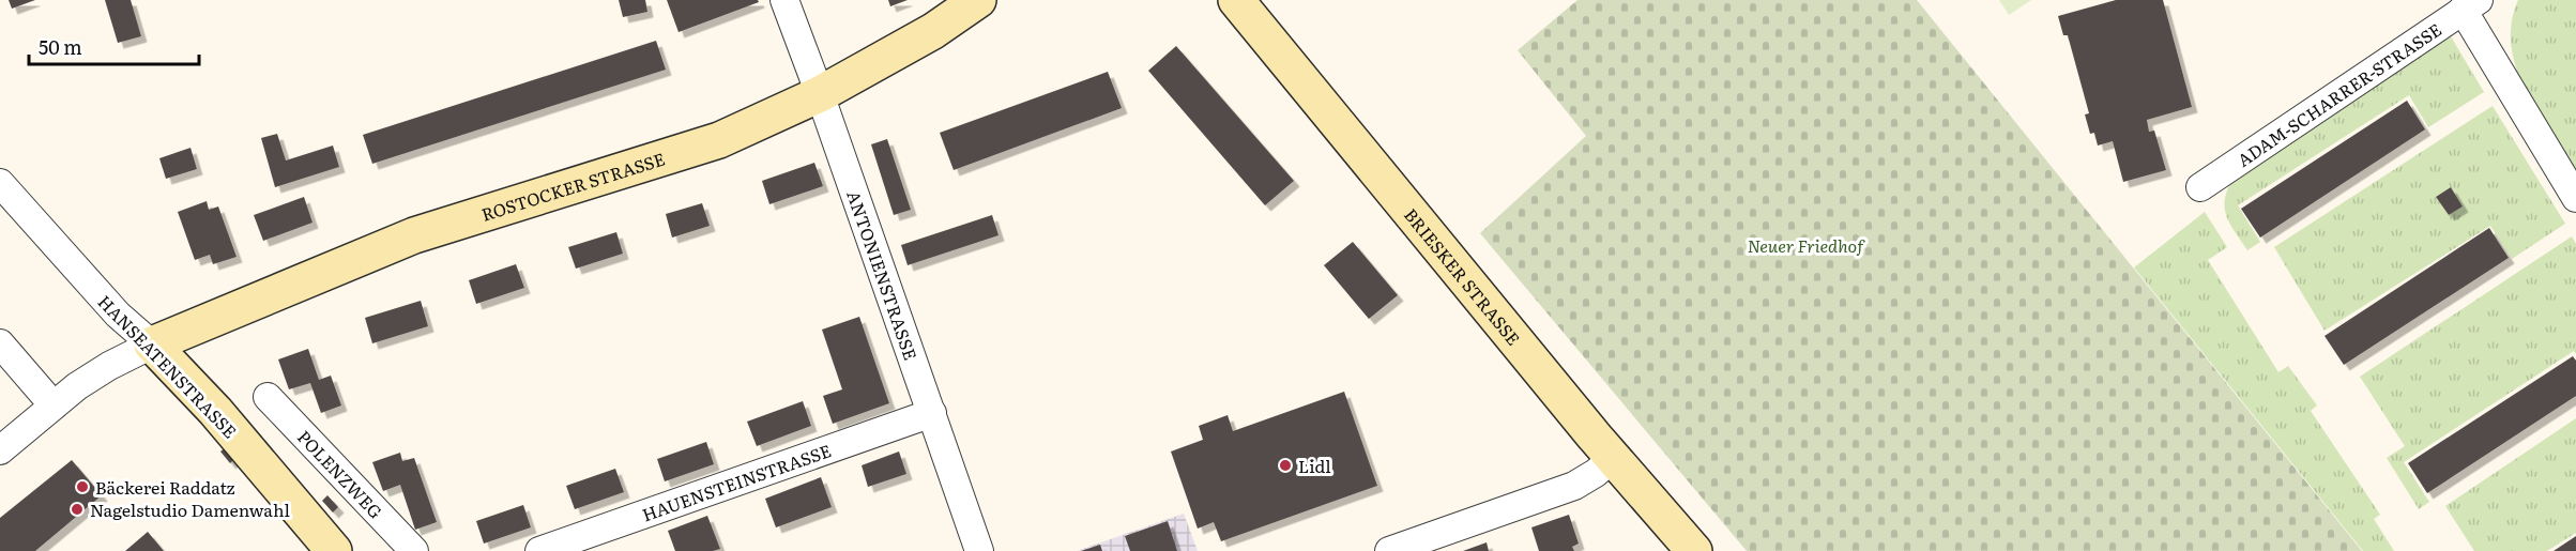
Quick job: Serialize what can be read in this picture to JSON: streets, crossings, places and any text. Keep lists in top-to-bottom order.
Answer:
{
  "streets": {
    "street": [
      "ADAM-SCHARRER-STRASSE",
      "ROSTOCKER STRASSE",
      "ANTONIENSTRASSE",
      "BRIESKER STRASSE",
      "HANSEATENSTRASSE",
      "POLENZWEG",
      "HAUENSTEINSTRASSE"
    ]
  },
  "crossings": [
    ["ROSTOCKER STRASSE", "ANTONIENSTRASSE"],
    ["ROSTOCKER STRASSE", "HANSEATENSTRASSE"],
    ["ANTONIENSTRASSE", "HAUENSTEINSTRASSE"]
  ],
  "parks": ["Neuer Friedhof"],
  "places": ["Lidl", "Bäckerei Raddatz", "Nagelstudio Damenwahl"],
  "scale_bar": "50 m"
}
